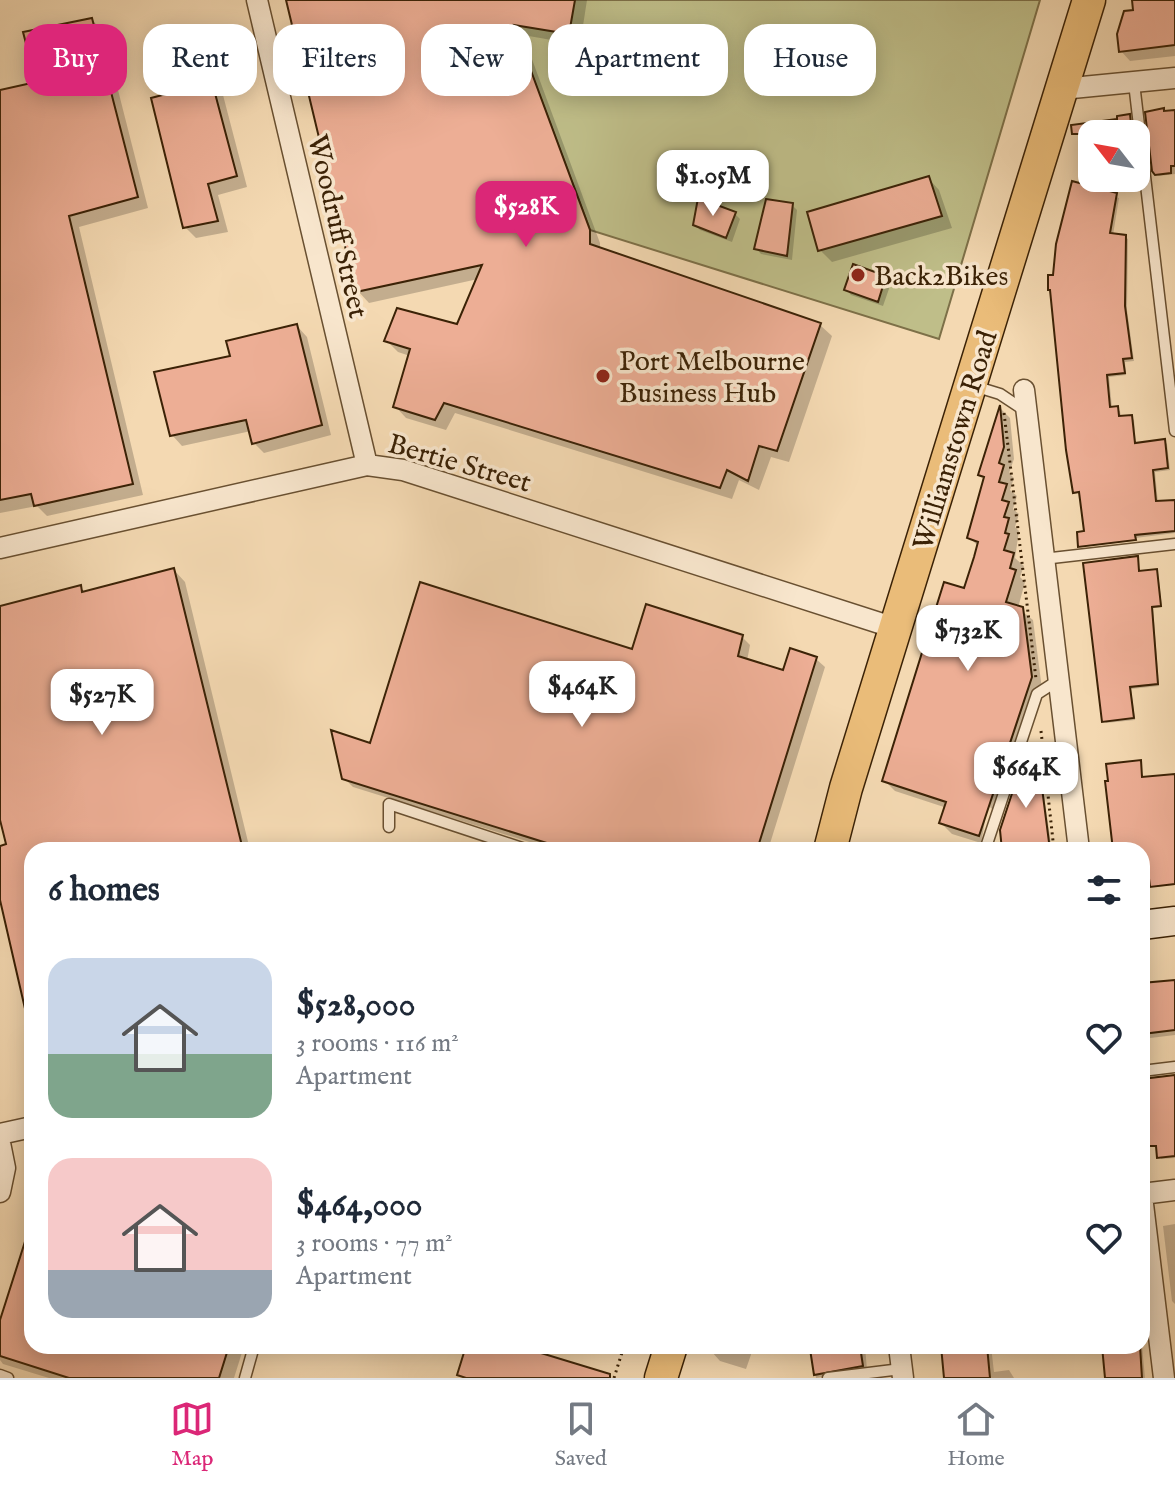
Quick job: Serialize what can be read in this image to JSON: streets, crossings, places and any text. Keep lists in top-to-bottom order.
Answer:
{
  "streets": {
    "main road": ["Williamstown Road"],
    "street": ["Woodruff Street", "Bertie Street"]
  },
  "crossings": [
    ["Woodruff Street", "Bertie Street"],
    ["Williamstown Road", "Bertie Street"]
  ],
  "places": ["Back2Bikes", "Port Melbourne Business Hub"],
  "north": "top left",
  "page": {
    "chip": [
      "Buy",
      "Rent",
      "Filters",
      "New",
      "Apartment",
      "House"
    ],
    "price": [
      "$1.05M",
      "$528K",
      "$732K",
      "$464K",
      "$527K",
      "$664K"
    ],
    "heading": "6 homes",
    "list": [
      {
        "name": "$528,000",
        "note": "3 rooms · 116 m² · Apartment"
      },
      {
        "name": "$464,000",
        "note": "3 rooms · 77 m² · Apartment"
      }
    ],
    "tabs": ["Map", "Saved", "Home"]
  }
}
